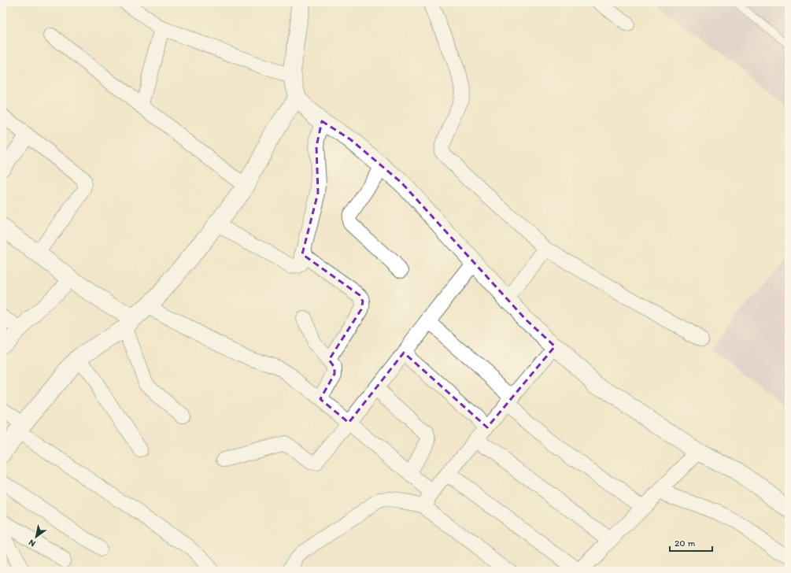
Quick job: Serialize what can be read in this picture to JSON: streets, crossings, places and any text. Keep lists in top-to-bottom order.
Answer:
{
  "scale_bar": "20 m",
  "north": "bottom left"
}
